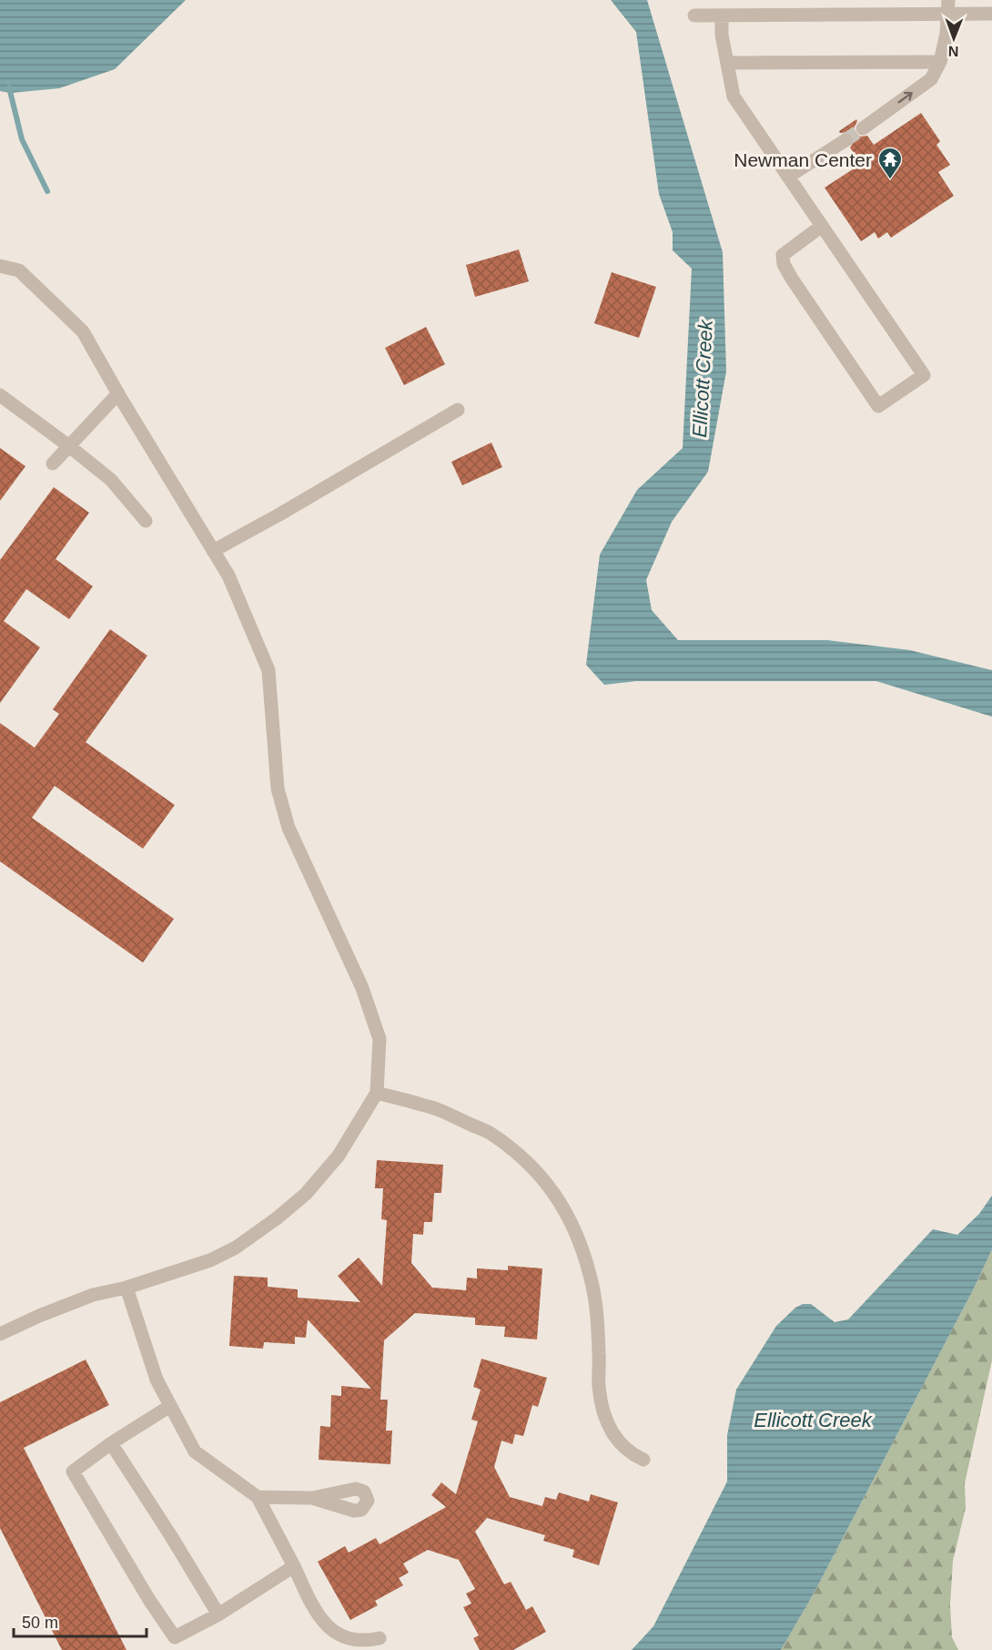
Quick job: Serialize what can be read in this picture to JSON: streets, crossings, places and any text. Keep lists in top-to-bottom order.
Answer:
{
  "water": ["Ellicott Creek"],
  "places": {
    "temple": ["Newman Center"]
  },
  "scale_bar": "50 m",
  "north": "bottom"
}
